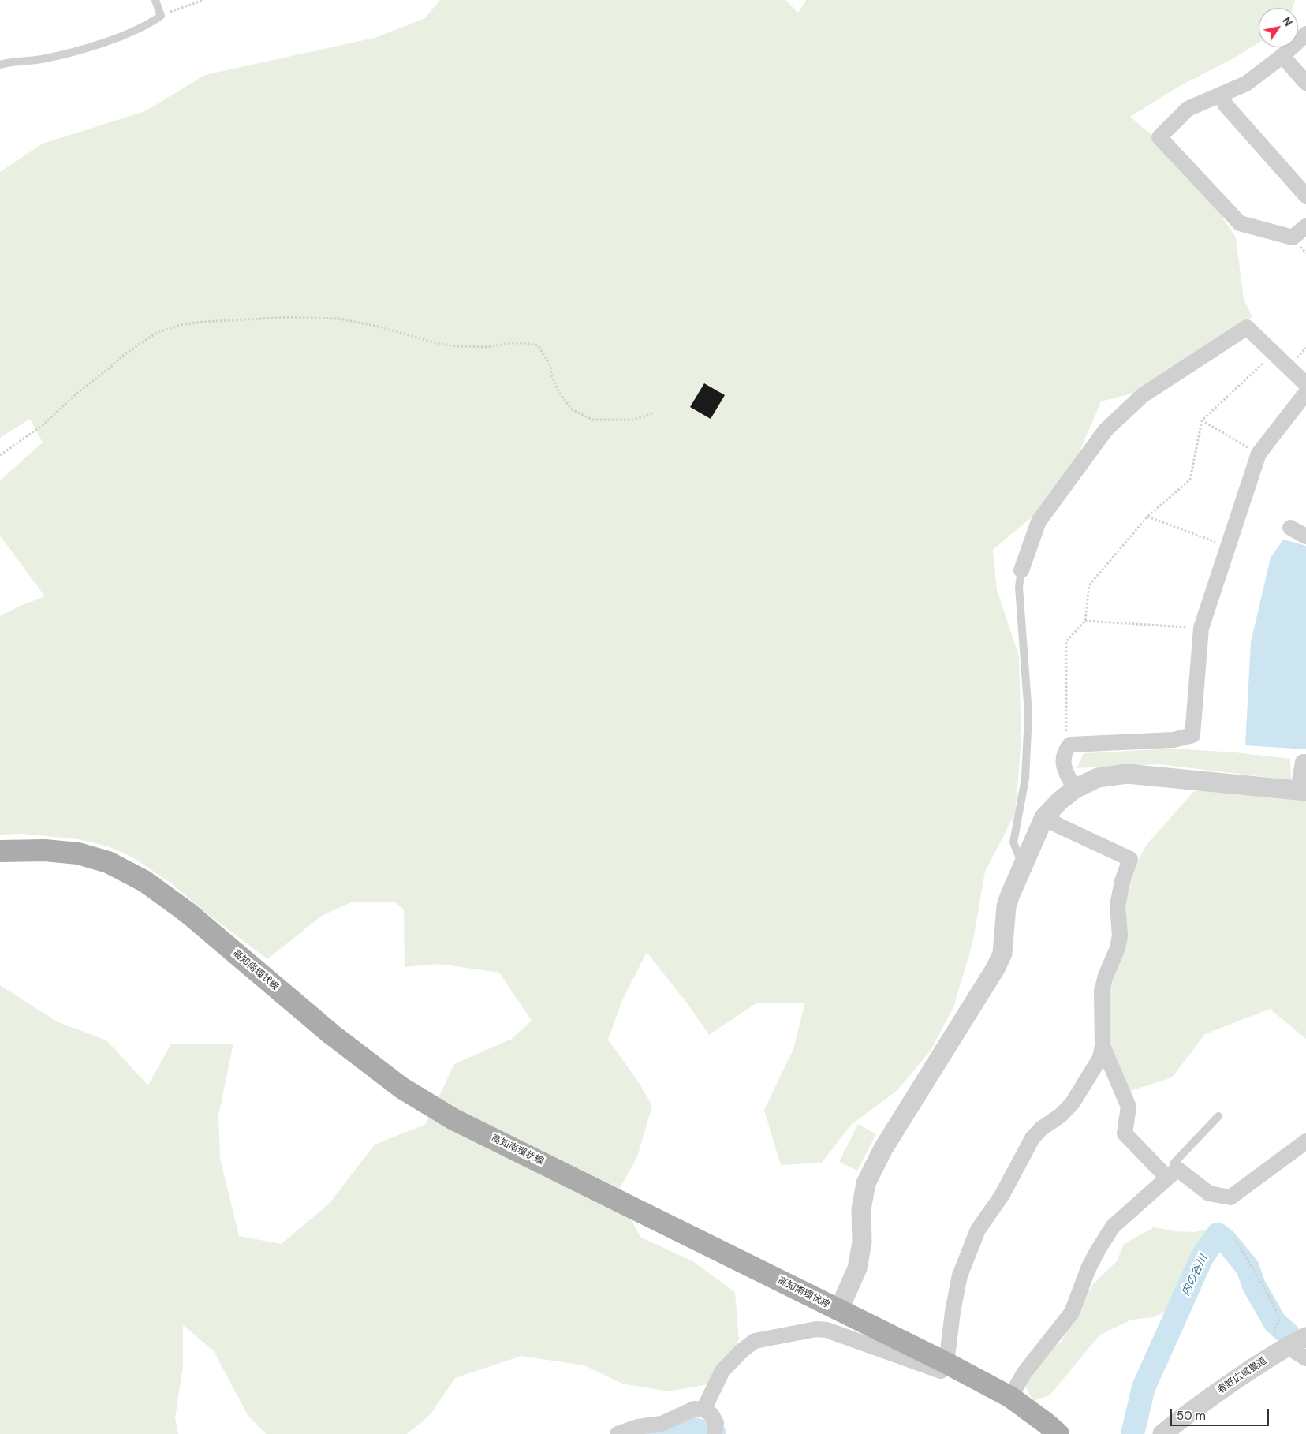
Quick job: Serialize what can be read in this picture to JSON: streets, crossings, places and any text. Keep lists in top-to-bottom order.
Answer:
{
  "streets": {
    "main road": ["高知南環状線"],
    "street": ["春野広域農道"]
  },
  "water": ["内の谷川"],
  "scale_bar": "50 m",
  "north": "top right"
}
